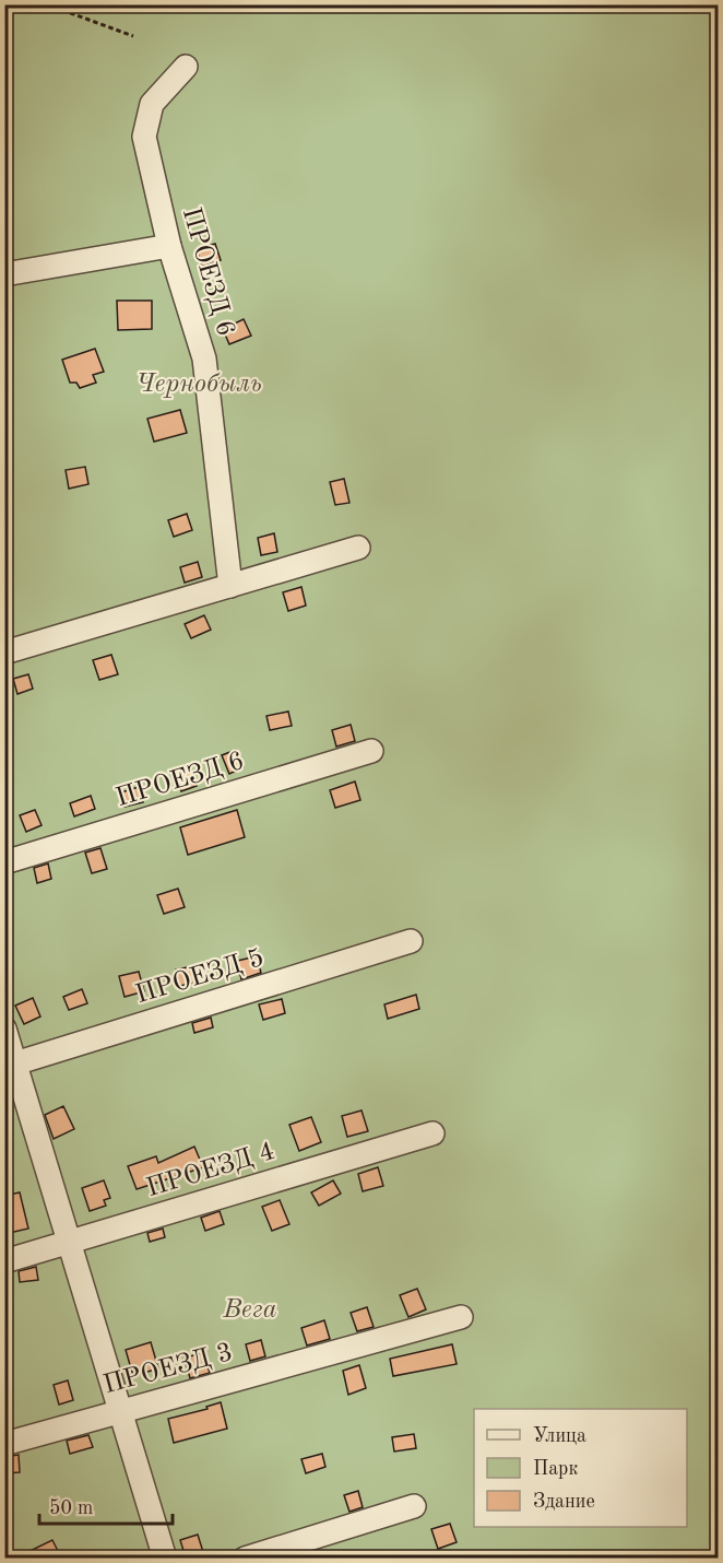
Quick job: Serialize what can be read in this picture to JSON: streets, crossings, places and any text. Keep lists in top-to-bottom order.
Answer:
{
  "streets": {
    "street": [
      "ПРОЕЗД 6",
      "ПРОЕЗД 5",
      "ПРОЕЗД 4",
      "ПРОЕЗД 3"
    ]
  },
  "parks": ["Чернобыль", "Вега"],
  "legend": ["Улица", "Парк", "Здание"],
  "scale_bar": "50 m"
}
